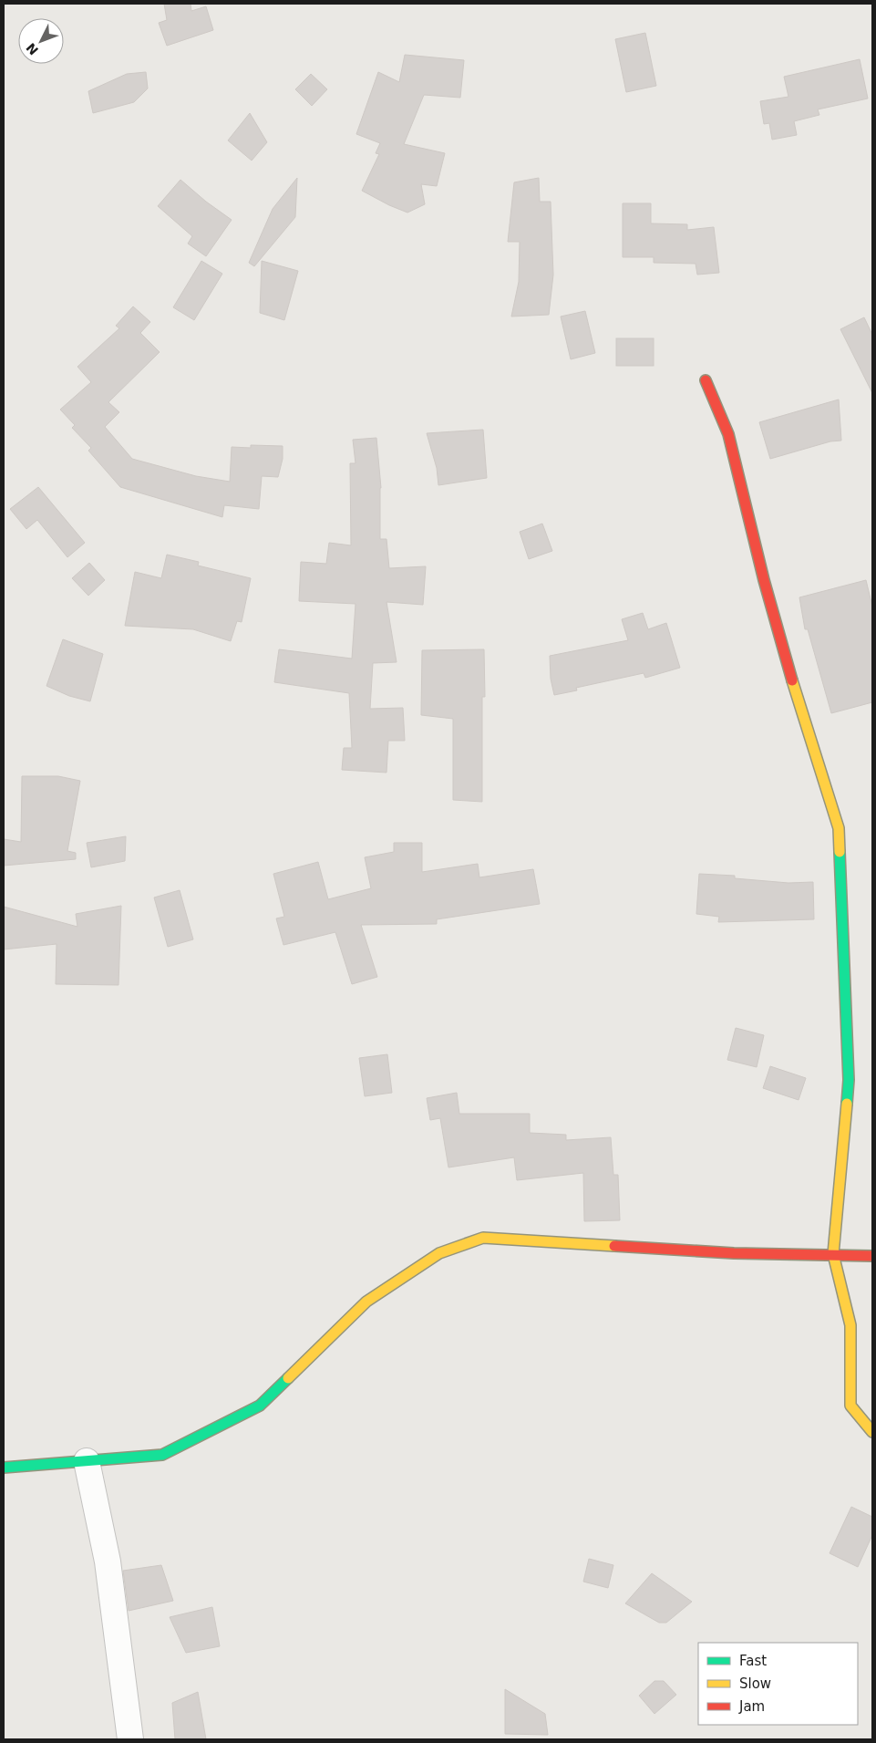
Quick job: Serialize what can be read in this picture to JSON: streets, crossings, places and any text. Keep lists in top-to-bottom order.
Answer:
{
  "legend": ["Fast", "Slow", "Jam"],
  "north": "bottom left"
}
